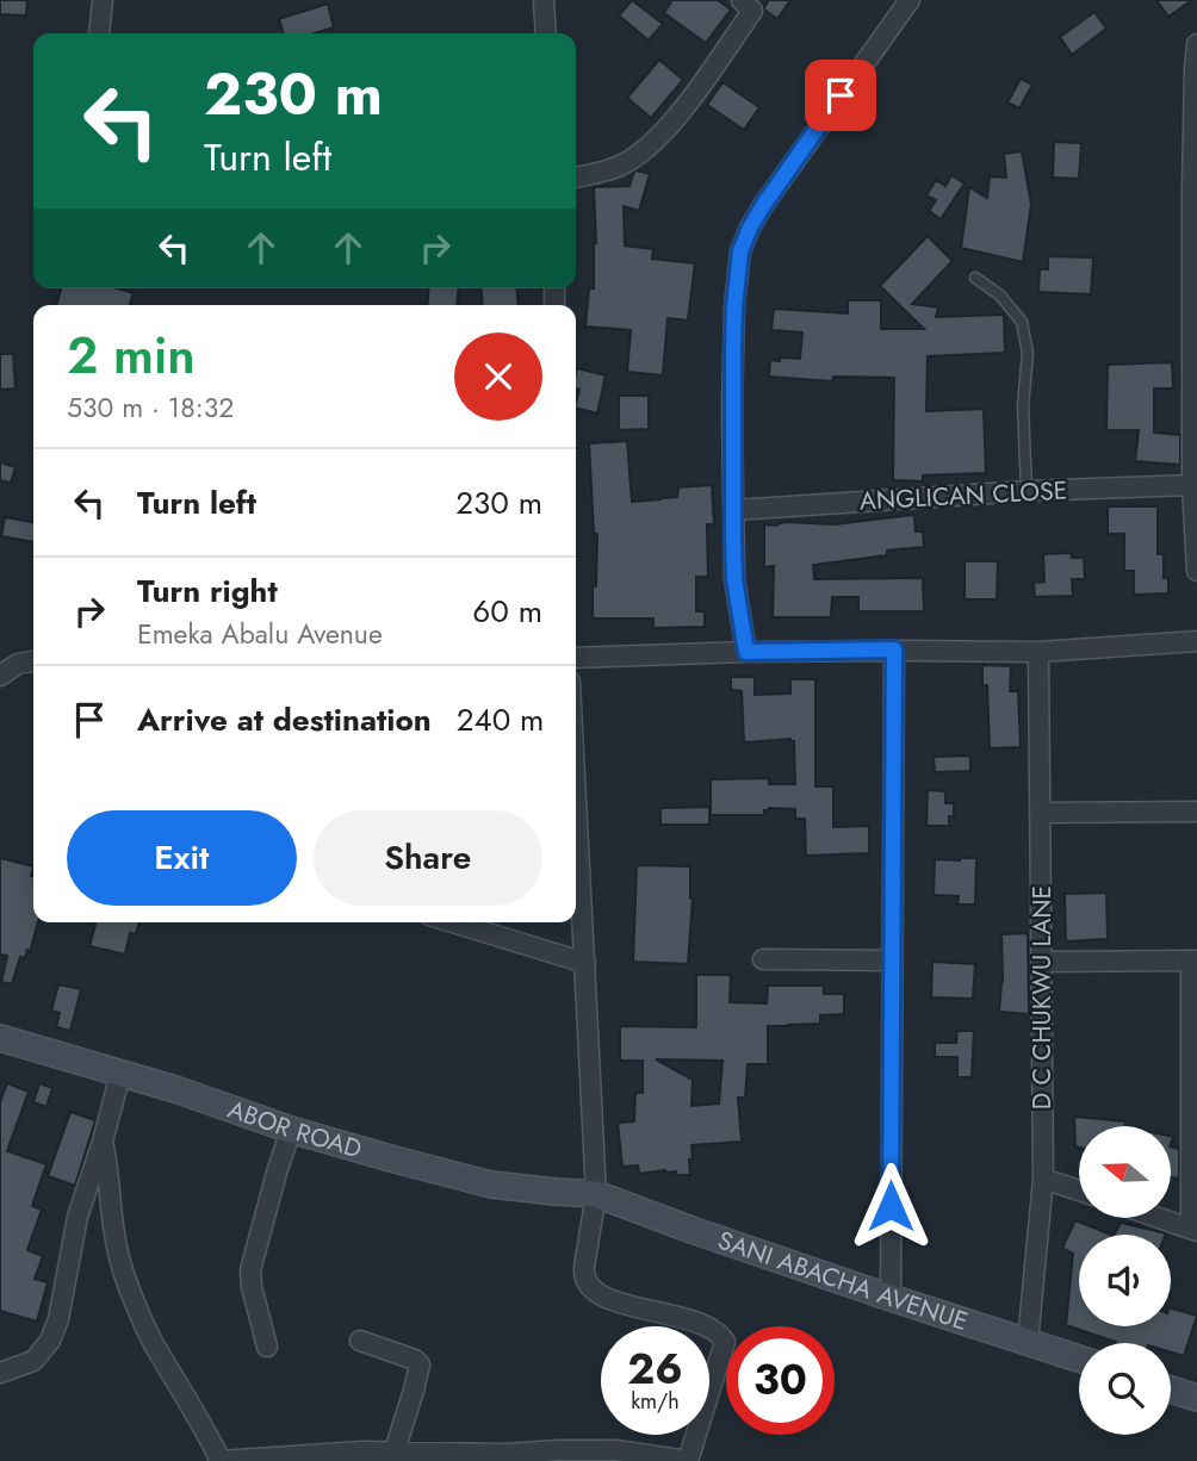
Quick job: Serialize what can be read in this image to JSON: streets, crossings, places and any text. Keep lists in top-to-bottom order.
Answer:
{
  "streets": {
    "street": [
      "ANGLICAN CLOSE",
      "D C CHUKWU LANE",
      "ABOR ROAD",
      "SANI ABACHA AVENUE"
    ]
  },
  "crossings": [
    ["D C CHUKWU LANE", "SANI ABACHA AVENUE"],
    ["ABOR ROAD", "SANI ABACHA AVENUE"]
  ],
  "north": "left",
  "page": {
    "turn": ["230 m", "Turn left"],
    "heading": ["2 min", "530 m · 18:32"],
    "list": [
      {
        "name": "Turn left",
        "value": "230 m"
      },
      {
        "name": "Turn right",
        "note": "Emeka Abalu Avenue",
        "value": "60 m"
      },
      {
        "name": "Arrive at destination",
        "value": "240 m"
      }
    ],
    "buttons": ["Exit", "Share"],
    "speed": "26 km/h",
    "limit": "30"
  }
}
